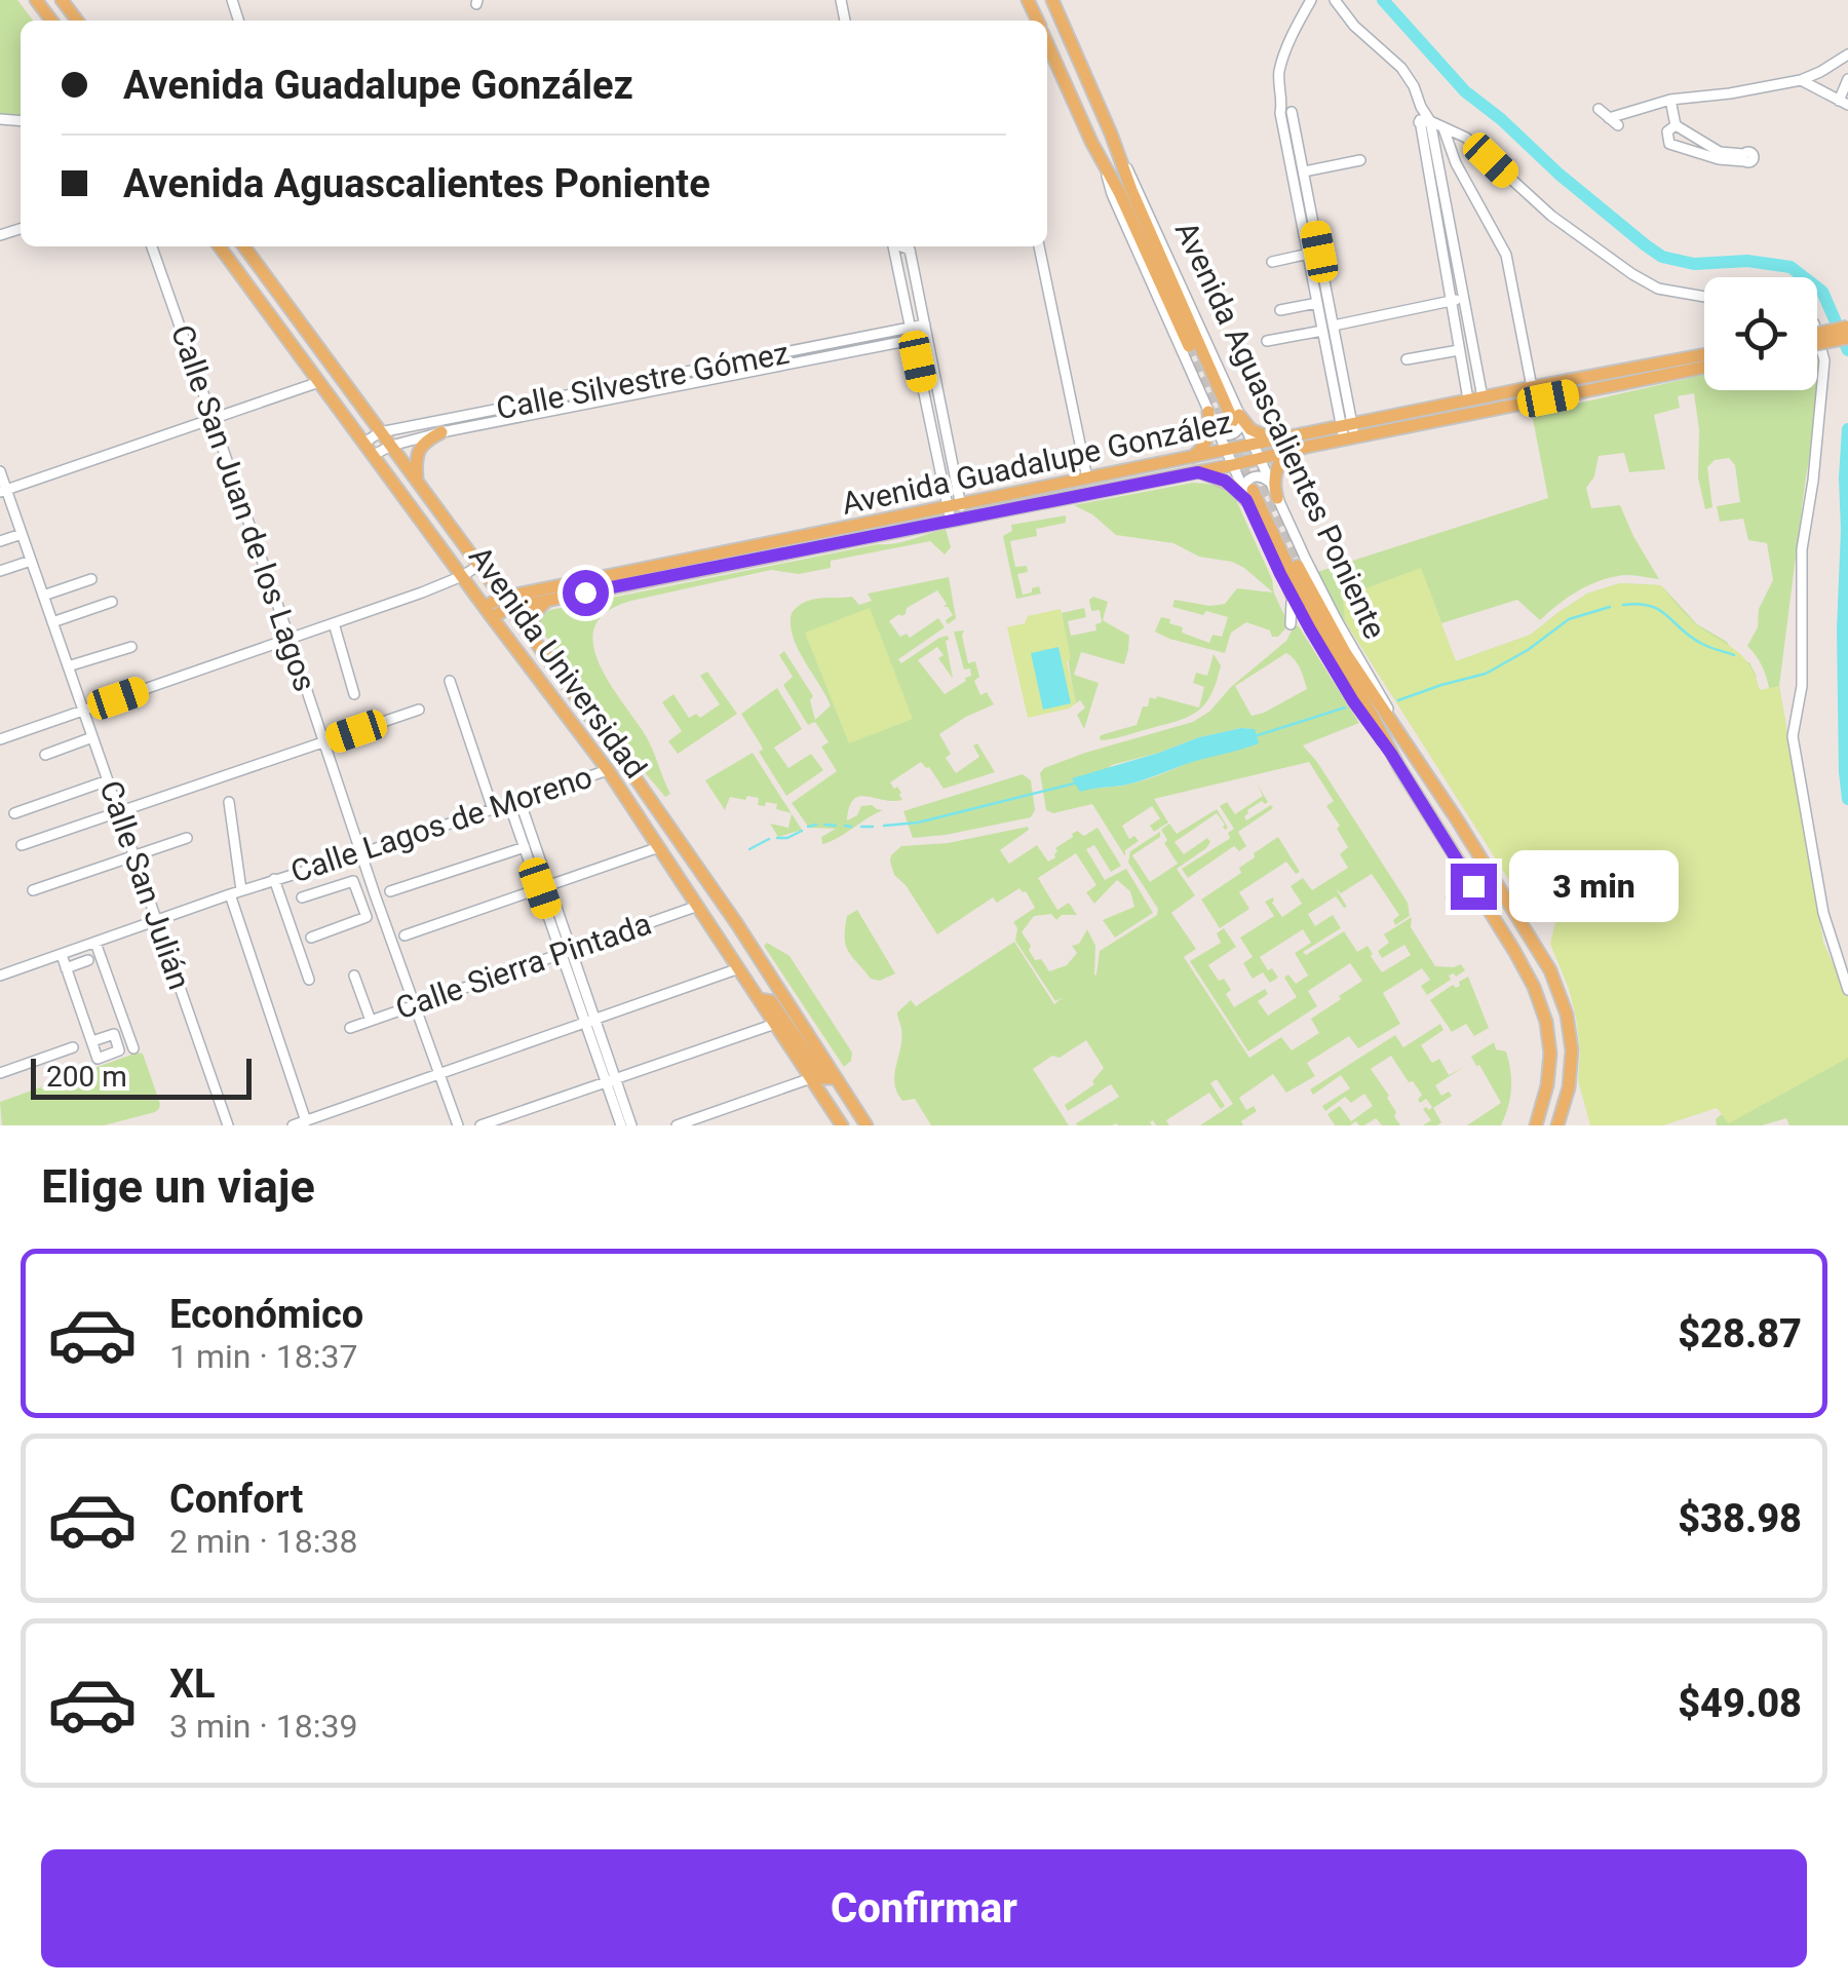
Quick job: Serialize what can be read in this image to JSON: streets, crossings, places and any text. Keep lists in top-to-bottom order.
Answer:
{
  "streets": {
    "main road": ["Avenida Aguascalientes Poniente", "Avenida Guadalupe González", "Avenida Universidad"],
    "street": [
      "Calle Silvestre Gómez",
      "Calle San Juan de los Lagos",
      "Calle Lagos de Moreno",
      "Calle San Julián",
      "Calle Sierra Pintada"
    ]
  },
  "crossings": [
    ["Calle Silvestre Gómez", "Avenida Universidad"],
    ["Avenida Aguascalientes Poniente", "Avenida Guadalupe González"],
    ["Avenida Guadalupe González", "Avenida Universidad"],
    ["Calle San Juan de los Lagos", "Calle Lagos de Moreno"],
    ["Calle San Juan de los Lagos", "Calle Sierra Pintada"],
    ["Avenida Universidad", "Calle Lagos de Moreno"],
    ["Avenida Universidad", "Calle Sierra Pintada"],
    ["Calle Lagos de Moreno", "Calle San Julián"]
  ],
  "scale_bar": "200 m",
  "page": {
    "banner": ["Avenida Guadalupe González", "Avenida Aguascalientes Poniente"],
    "bubble": "3 min",
    "scale": "200 m",
    "heading": "Elige un viaje",
    "list": [
      {
        "name": "Económico",
        "note": "1 min · 18:37",
        "value": "$28.87"
      },
      {
        "name": "Confort",
        "note": "2 min · 18:38",
        "value": "$38.98"
      },
      {
        "name": "XL",
        "note": "3 min · 18:39",
        "value": "$49.08"
      }
    ],
    "buttons": "Confirmar"
  }
}
